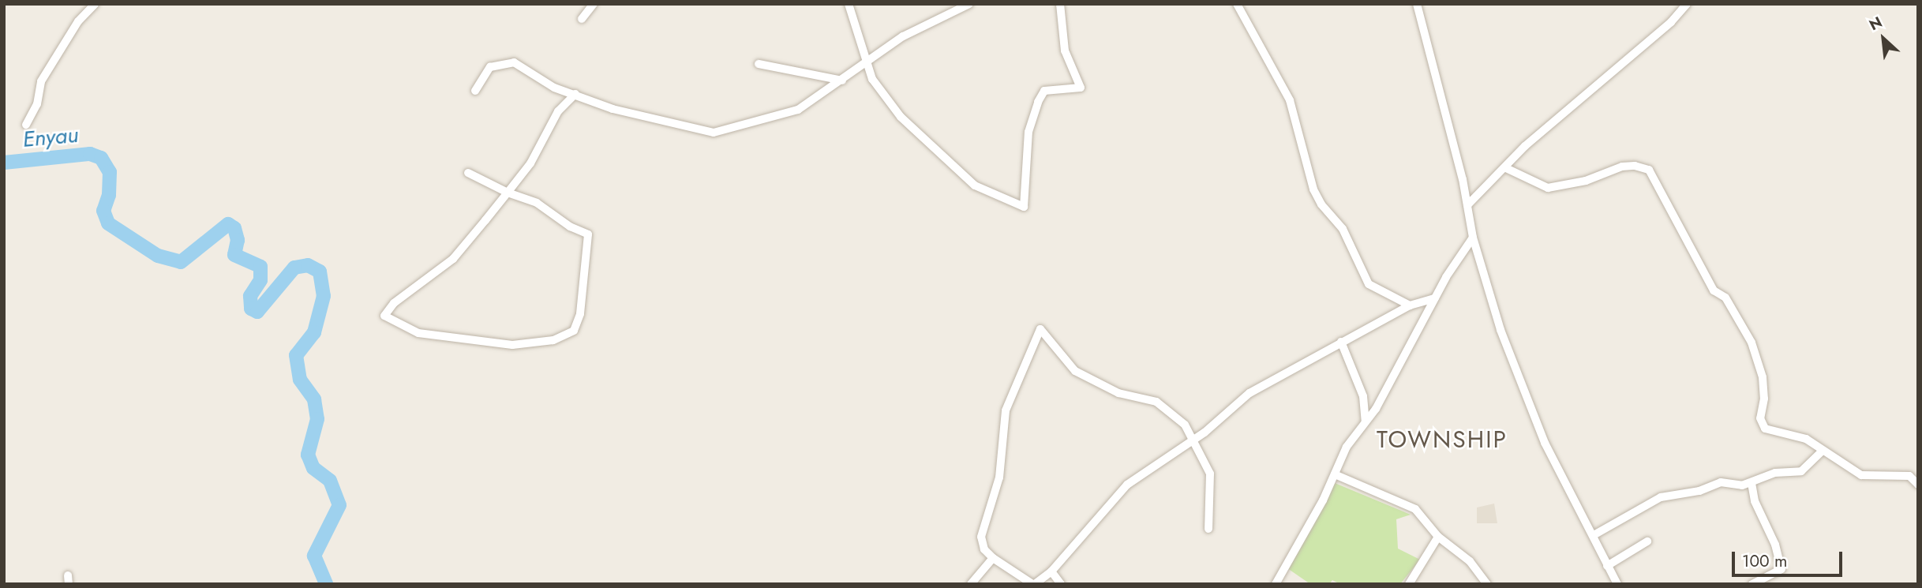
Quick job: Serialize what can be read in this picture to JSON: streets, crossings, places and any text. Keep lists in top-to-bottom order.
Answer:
{
  "districts": ["TOWNSHIP"],
  "water": ["Enyau"],
  "scale_bar": "100 m",
  "north": "top left"
}
